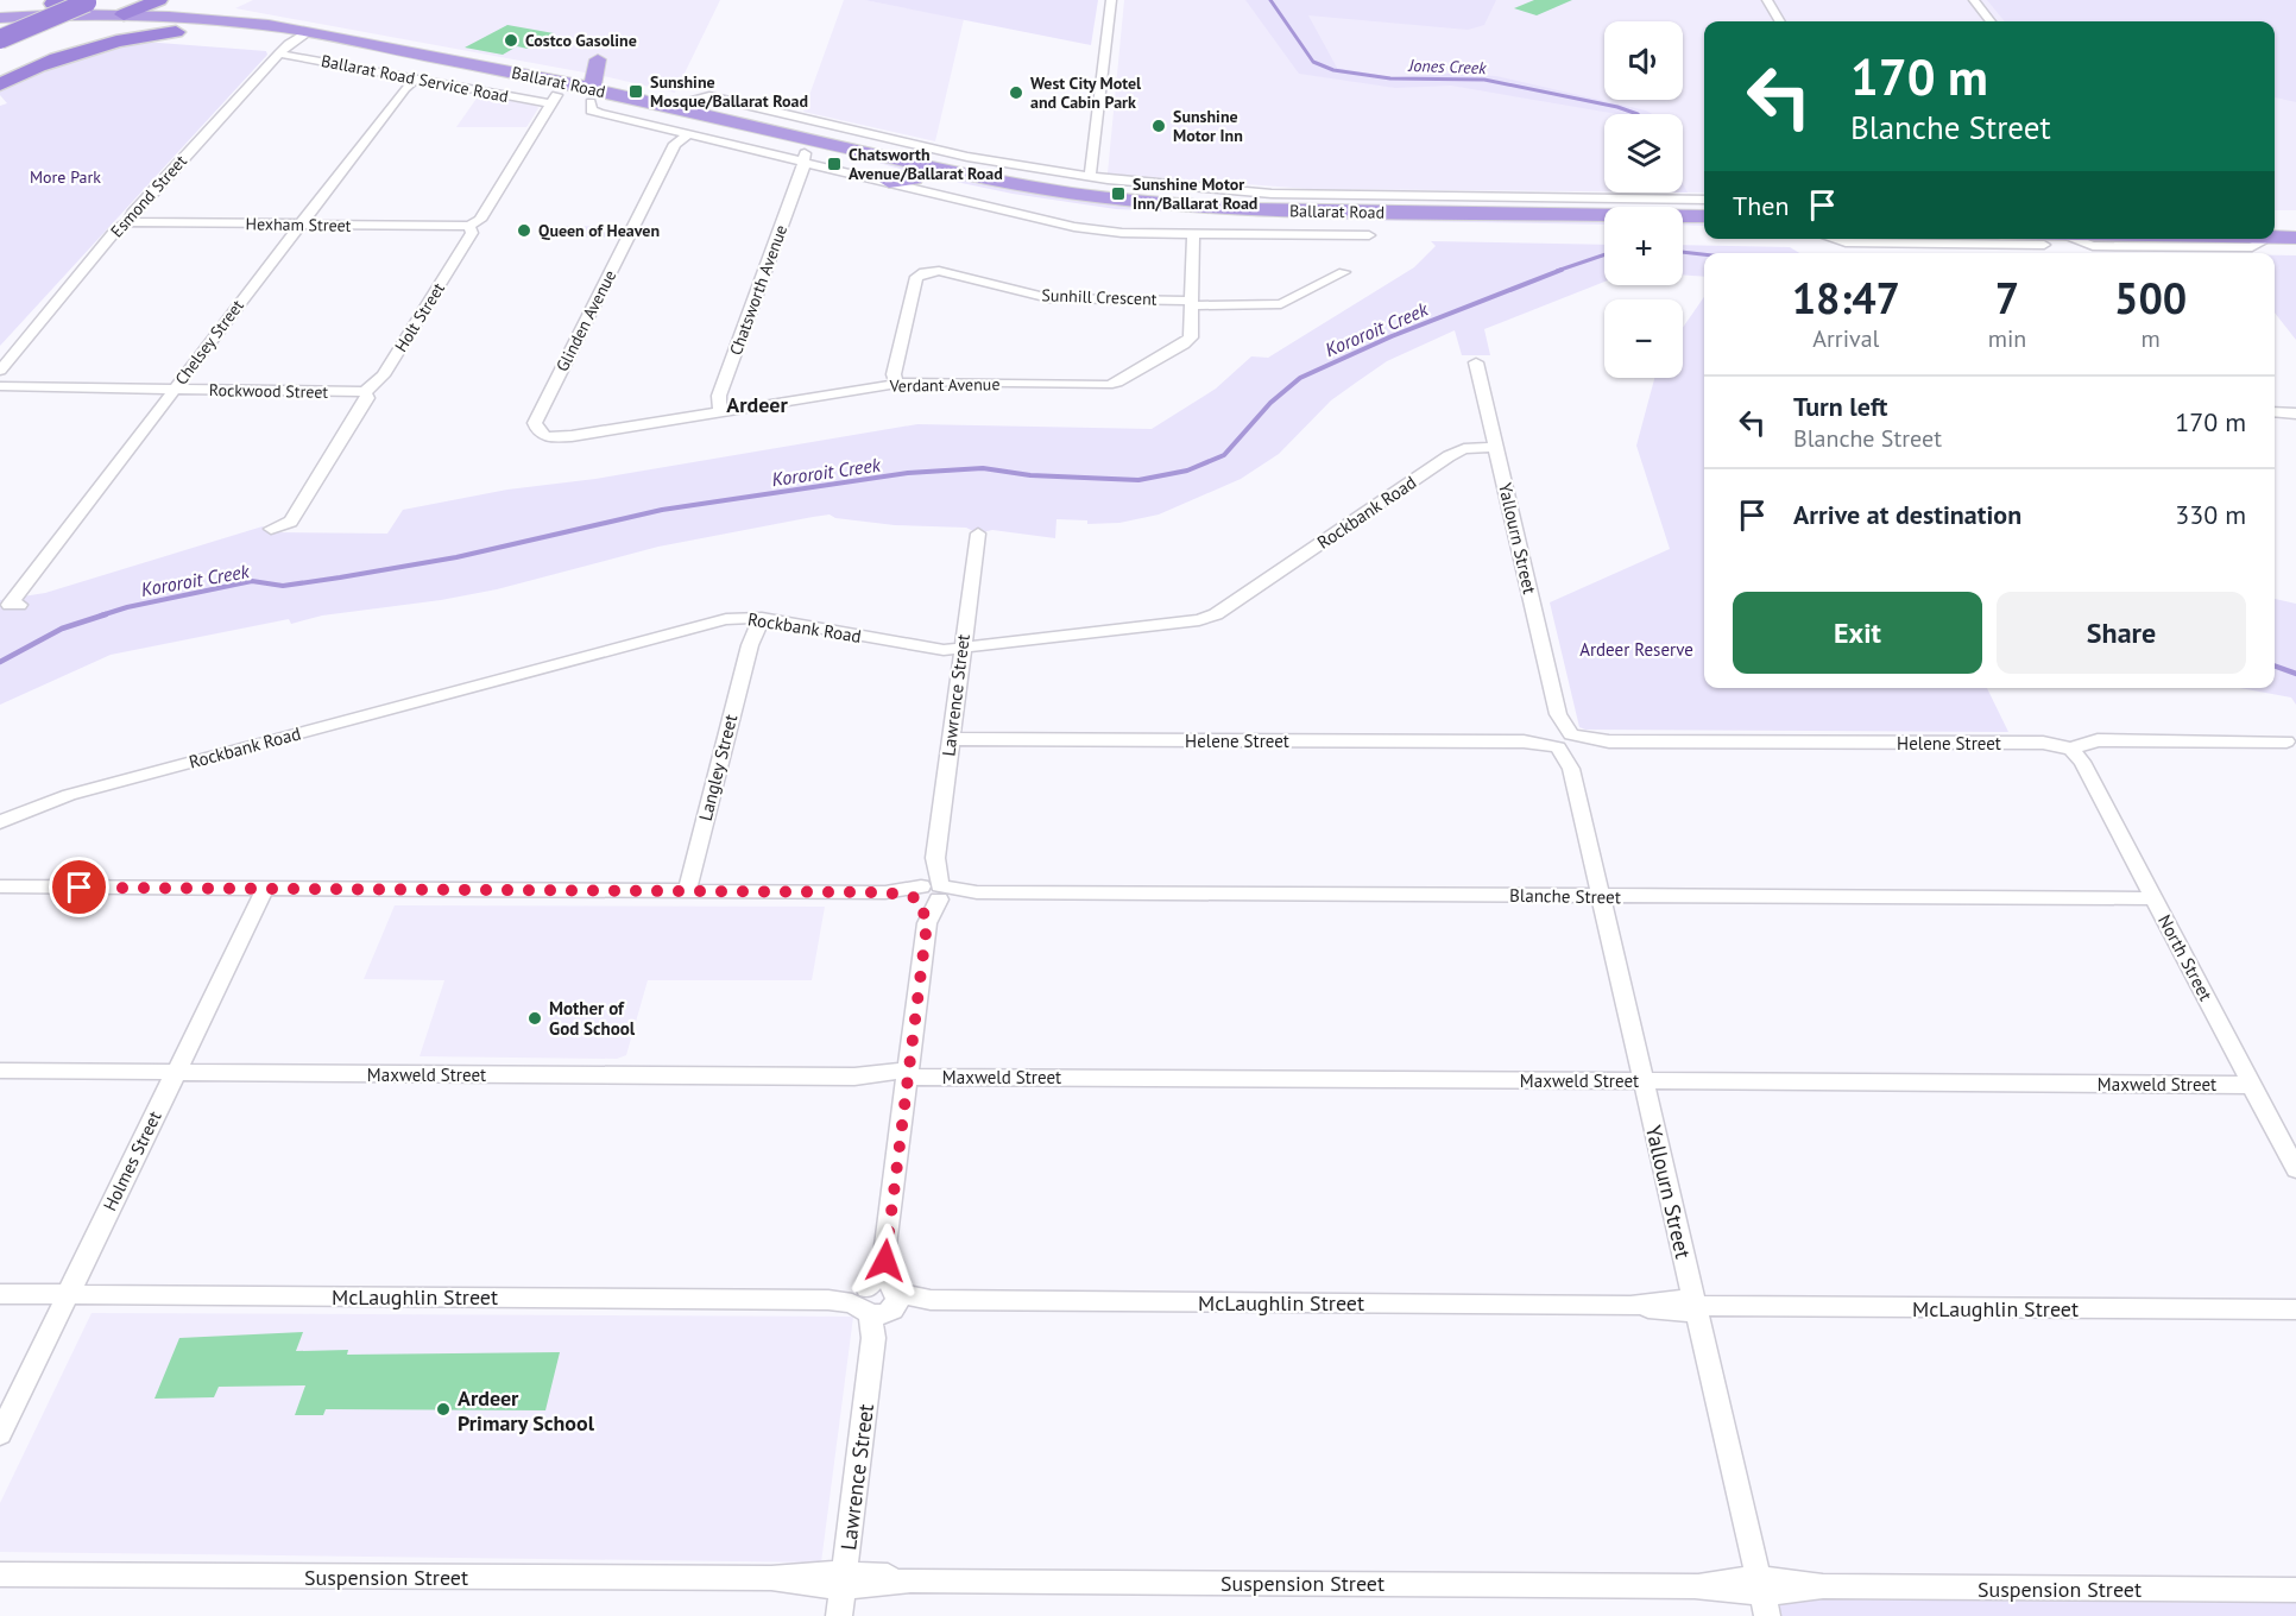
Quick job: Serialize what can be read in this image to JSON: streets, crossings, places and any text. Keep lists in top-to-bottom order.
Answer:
{
  "streets": {
    "highway": ["Ballarat Road"],
    "street": [
      "Ballarat Road Service Road",
      "Esmond Street",
      "Hexham Street",
      "Chatsworth Avenue",
      "Sunhill Crescent",
      "Holt Street",
      "Glinden Avenue",
      "Chelsey Street",
      "Verdant Avenue",
      "Rockwood Street",
      "Rockbank Road",
      "Yallourn Street",
      "Lawrence Street",
      "Helene Street",
      "Langley Street",
      "Blanche Street",
      "North Street",
      "Maxweld Street",
      "Holmes Street",
      "McLaughlin Street",
      "Suspension Street"
    ]
  },
  "crossings": [
    ["Ballarat Road Service Road", "Ballarat Road"],
    ["Ballarat Road Service Road", "Esmond Street"],
    ["Ballarat Road Service Road", "Holt Street"],
    ["Ballarat Road Service Road", "Chelsey Street"],
    ["Ballarat Road", "Esmond Street"],
    ["Ballarat Road", "Chatsworth Avenue"],
    ["Ballarat Road", "Holt Street"],
    ["Ballarat Road", "Glinden Avenue"],
    ["Ballarat Road", "Verdant Avenue"],
    ["Esmond Street", "Hexham Street"],
    ["Hexham Street", "Holt Street"],
    ["Hexham Street", "Chelsey Street"],
    ["Chatsworth Avenue", "Verdant Avenue"],
    ["Sunhill Crescent", "Verdant Avenue"],
    ["Holt Street", "Rockwood Street"],
    ["Glinden Avenue", "Verdant Avenue"],
    ["Chelsey Street", "Rockwood Street"],
    ["Rockbank Road", "Yallourn Street"],
    ["Rockbank Road", "Lawrence Street"],
    ["Rockbank Road", "Langley Street"],
    ["Yallourn Street", "Helene Street"],
    ["Yallourn Street", "Blanche Street"],
    ["Yallourn Street", "Maxweld Street"],
    ["Yallourn Street", "McLaughlin Street"],
    ["Yallourn Street", "Suspension Street"],
    ["Lawrence Street", "Helene Street"],
    ["Lawrence Street", "Blanche Street"],
    ["Lawrence Street", "Maxweld Street"],
    ["Lawrence Street", "McLaughlin Street"],
    ["Lawrence Street", "Suspension Street"],
    ["Helene Street", "North Street"],
    ["Langley Street", "Blanche Street"],
    ["Blanche Street", "North Street"],
    ["Blanche Street", "Holmes Street"],
    ["North Street", "Maxweld Street"],
    ["Maxweld Street", "Holmes Street"],
    ["Holmes Street", "McLaughlin Street"]
  ],
  "districts": ["Ardeer"],
  "water": ["Jones Creek", "Kororoit Creek"],
  "parks": ["More Park", "Ardeer Reserve"],
  "places": {
    "other": [
      "Costco Gasoline",
      "West City Motel and Cabin Park",
      "Sunshine Motor Inn",
      "Queen of Heaven",
      "Mother of God School",
      "Ardeer Primary School"
    ],
    "transit": ["Sunshine Mosque/Ballarat Road", "Chatsworth Avenue/Ballarat Road", "Sunshine Motor Inn/Ballarat Road"]
  },
  "page": {
    "map_buttons": ["+", "−"],
    "turn": ["170 m", "Blanche Street"],
    "then": "Then",
    "eta": [
      "18:47",
      "Arrival",
      "7",
      "min",
      "500",
      "m"
    ],
    "list": [
      {
        "name": "Turn left",
        "note": "Blanche Street",
        "value": "170 m"
      },
      {
        "name": "Arrive at destination",
        "value": "330 m"
      }
    ],
    "buttons": ["Exit", "Share"]
  }
}
